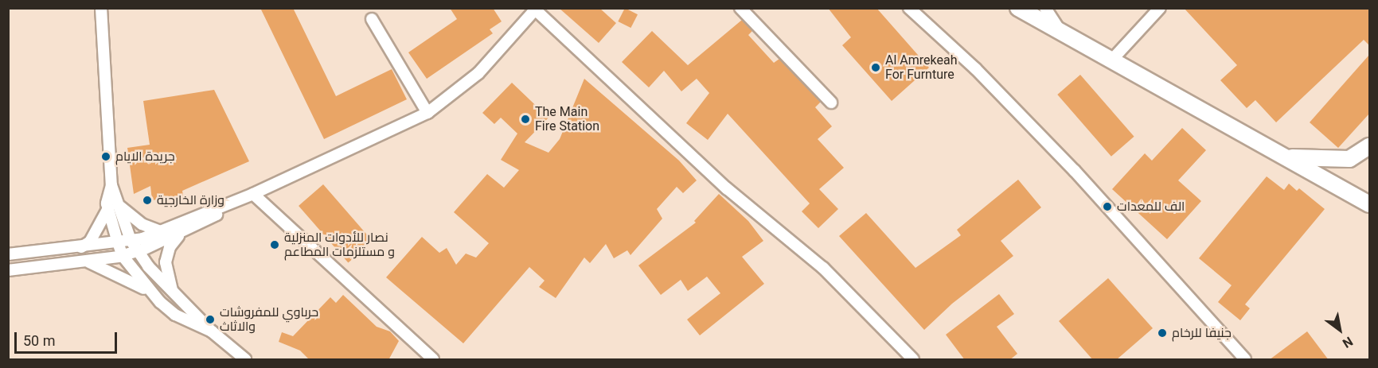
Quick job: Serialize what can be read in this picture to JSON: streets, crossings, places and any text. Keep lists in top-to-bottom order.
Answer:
{
  "places": [
    "Al Amrekeah For Furnture",
    "The Main Fire Station",
    "جريدة الايام",
    "وزارة الخارجية",
    "الف للمعدات",
    "نصار للأدوات المنزلية و مستلزمات المطاعم",
    "حرباوي للمفروشات والاثاث",
    "جنيفا للرخام"
  ],
  "scale_bar": "50 m",
  "north": "bottom right"
}
